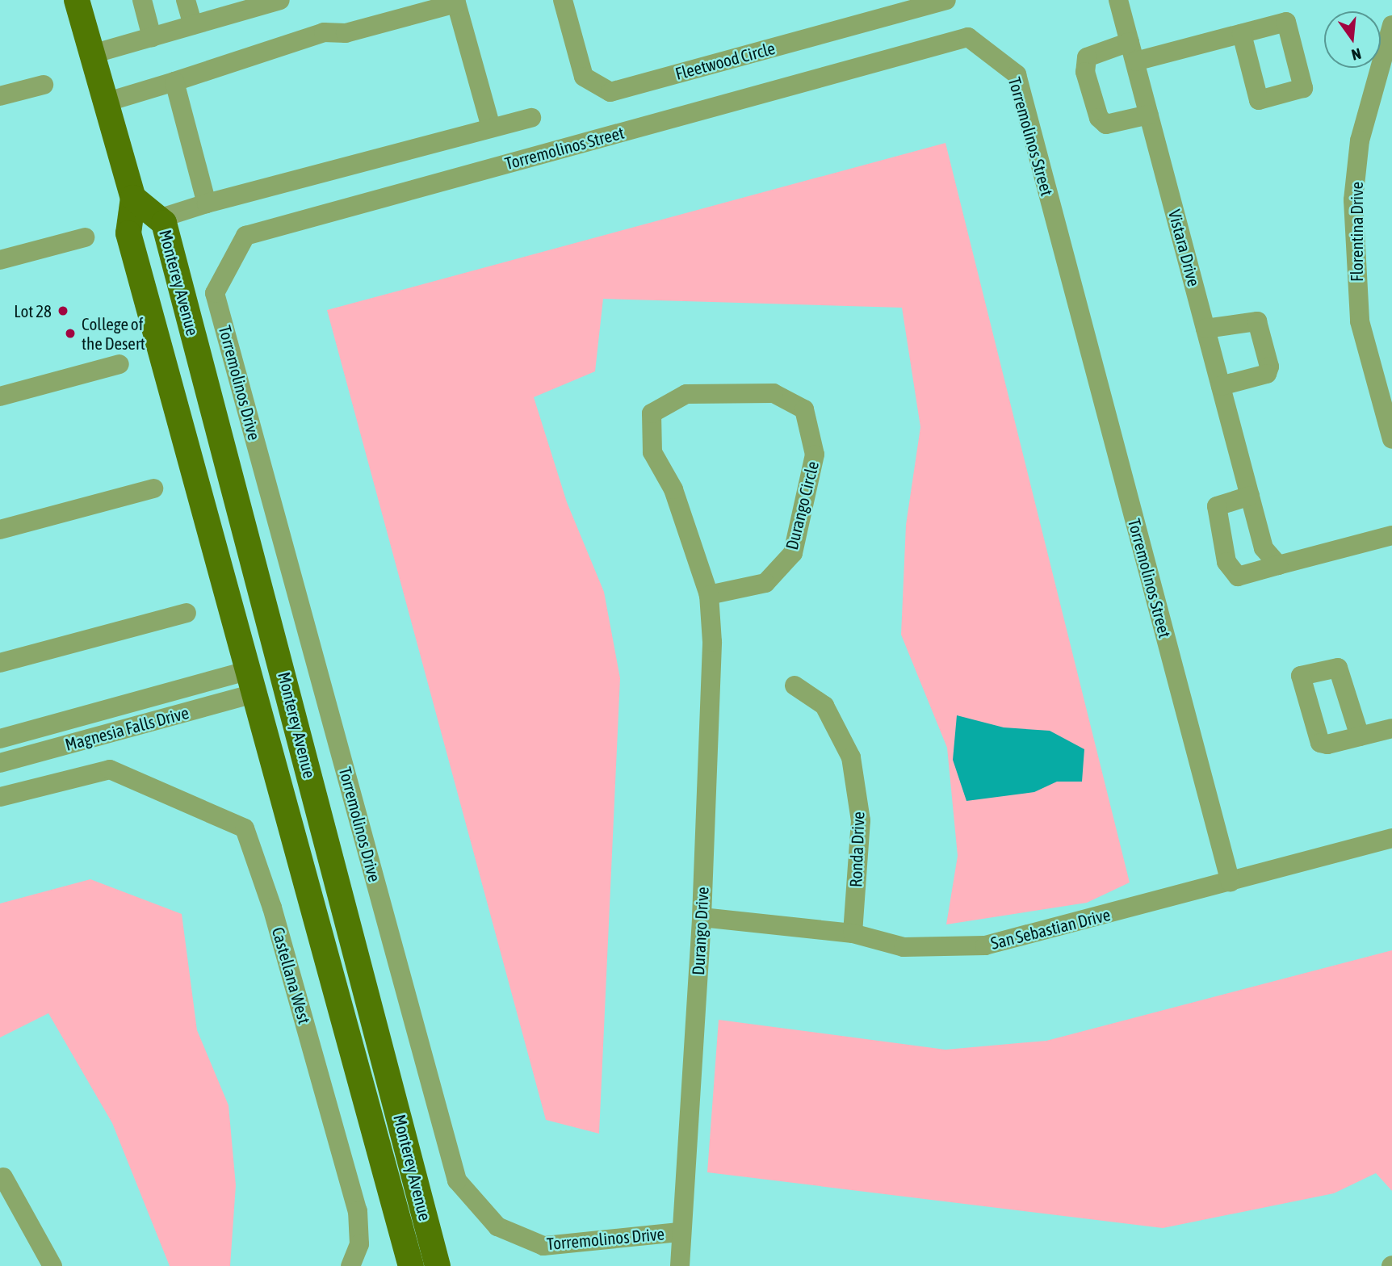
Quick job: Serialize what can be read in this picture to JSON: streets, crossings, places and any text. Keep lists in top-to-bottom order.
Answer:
{
  "streets": {
    "main road": ["Monterey Avenue"],
    "street": [
      "Fleetwood Circle",
      "Torremolinos Street",
      "Florentina Drive",
      "Vistara Drive",
      "Torremolinos Drive",
      "Durango Circle",
      "Magnesia Falls Drive",
      "Ronda Drive",
      "San Sebastian Drive",
      "Durango Drive",
      "Castellana West"
    ]
  },
  "crossings": [
    ["Torremolinos Street", "Torremolinos Drive"],
    ["Torremolinos Street", "San Sebastian Drive"],
    ["Monterey Avenue", "Magnesia Falls Drive"],
    ["Torremolinos Drive", "Durango Drive"],
    ["Durango Circle", "Durango Drive"],
    ["Ronda Drive", "San Sebastian Drive"],
    ["San Sebastian Drive", "Durango Drive"]
  ],
  "places": ["Lot 28", "College of the Desert"],
  "north": "bottom"
}
